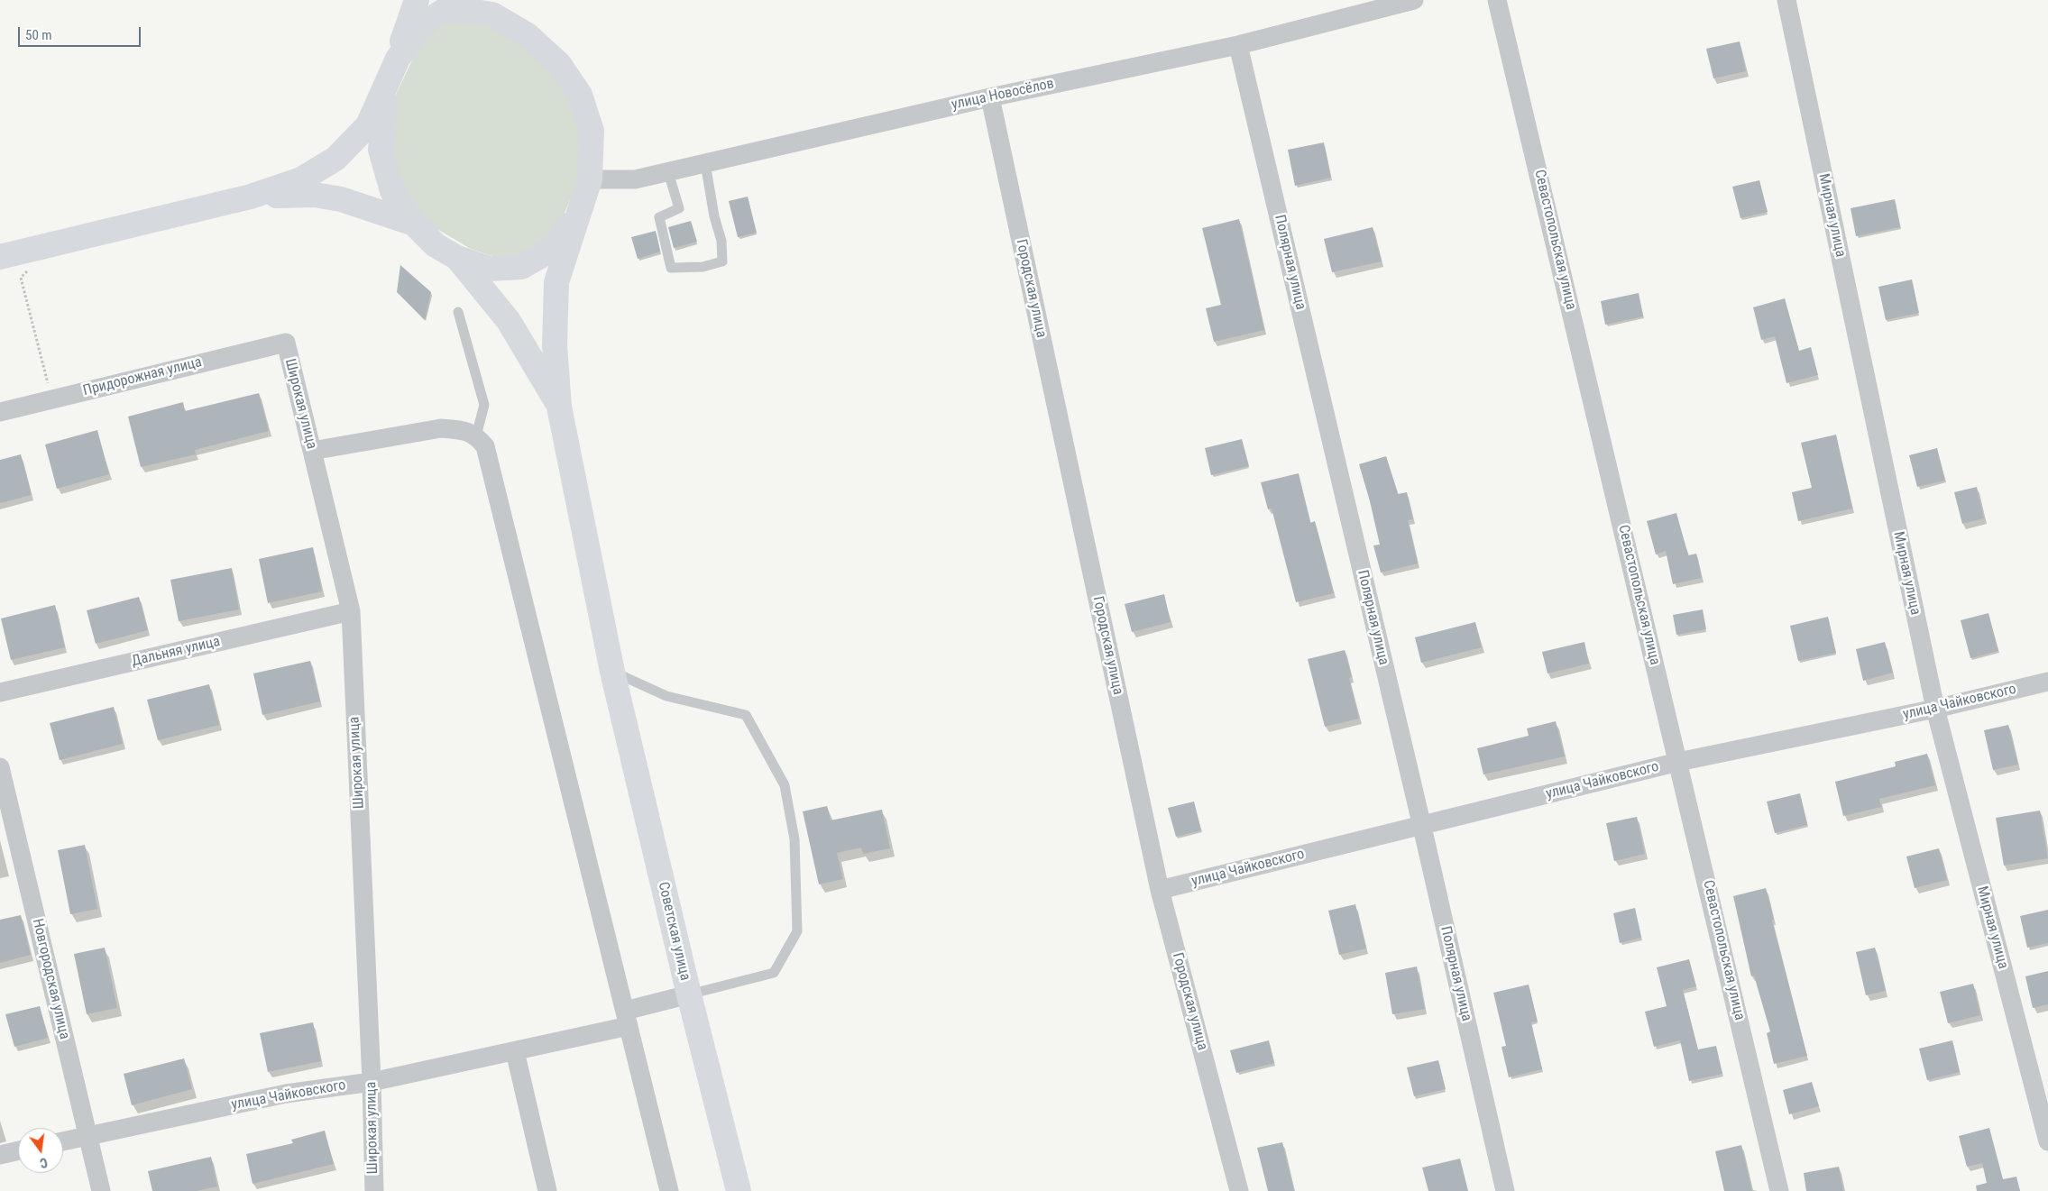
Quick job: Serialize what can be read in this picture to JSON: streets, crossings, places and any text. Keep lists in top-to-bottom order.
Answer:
{
  "streets": {
    "main road": ["Советская улица"],
    "street": [
      "улица Новосёлов",
      "Мирная улица",
      "Севастопольская улица",
      "Полярная улица",
      "Городская улица",
      "Придорожная улица",
      "Широкая улица",
      "Дальняя улица",
      "улица Чайковского",
      "Новгородская улица"
    ]
  },
  "crossings": [
    ["улица Новосёлов", "Полярная улица"],
    ["улица Новосёлов", "Городская улица"],
    ["Мирная улица", "улица Чайковского"],
    ["Севастопольская улица", "улица Чайковского"],
    ["Полярная улица", "улица Чайковского"],
    ["Городская улица", "улица Чайковского"],
    ["Придорожная улица", "Широкая улица"],
    ["Широкая улица", "Дальняя улица"],
    ["Широкая улица", "улица Чайковского"],
    ["улица Чайковского", "Советская улица"],
    ["улица Чайковского", "Новгородская улица"]
  ],
  "scale_bar": "50 m",
  "north": "bottom"
}
